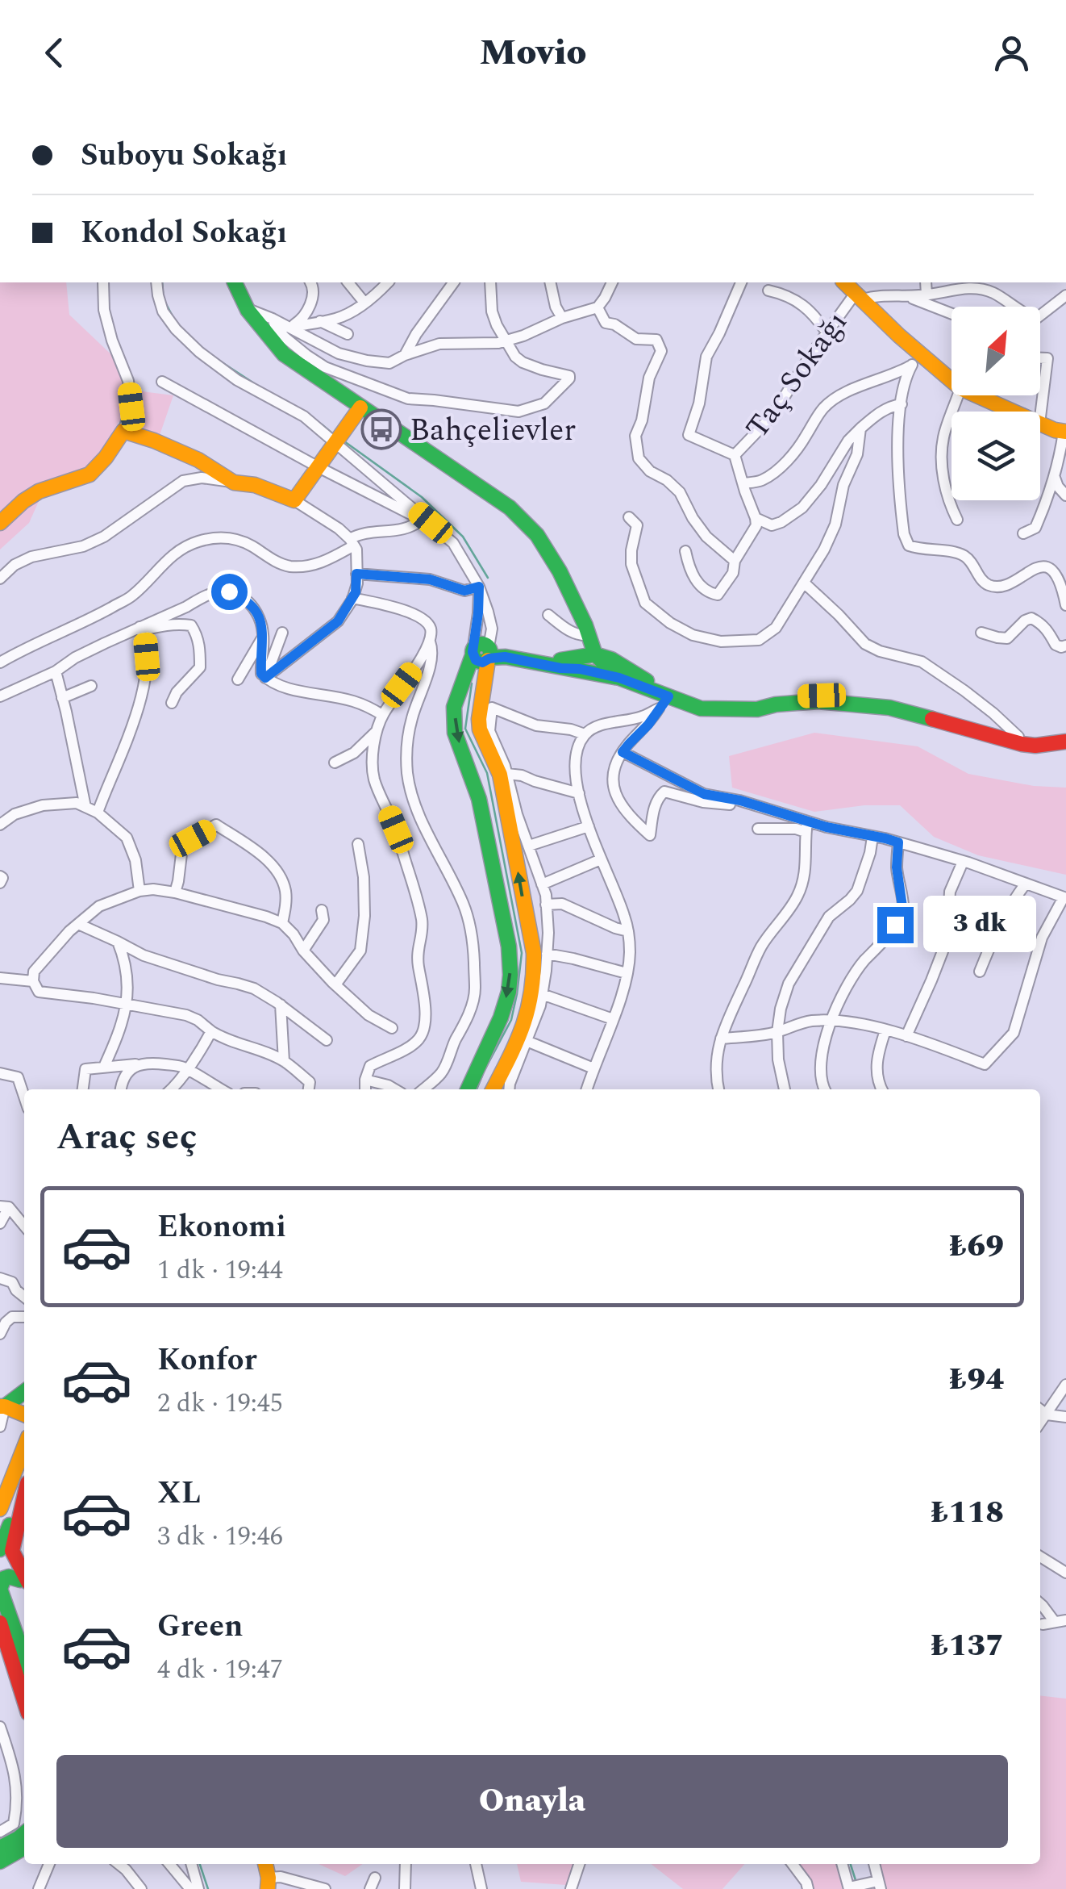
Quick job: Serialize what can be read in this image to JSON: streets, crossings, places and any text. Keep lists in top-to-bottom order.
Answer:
{
  "streets": {
    "street": ["Taç Sokağı"]
  },
  "places": {
    "bus stop": ["Bahçelievler"]
  },
  "north": "top right",
  "page": {
    "header": "Movio",
    "banner": ["Suboyu Sokağı", "Kondol Sokağı"],
    "bubble": "3 dk",
    "heading": "Araç seç",
    "list": [
      {
        "name": "Ekonomi",
        "note": "1 dk · 19:44",
        "value": "₺69"
      },
      {
        "name": "Konfor",
        "note": "2 dk · 19:45",
        "value": "₺94"
      },
      {
        "name": "XL",
        "note": "3 dk · 19:46",
        "value": "₺118"
      },
      {
        "name": "Green",
        "note": "4 dk · 19:47",
        "value": "₺137"
      }
    ],
    "buttons": "Onayla"
  }
}
